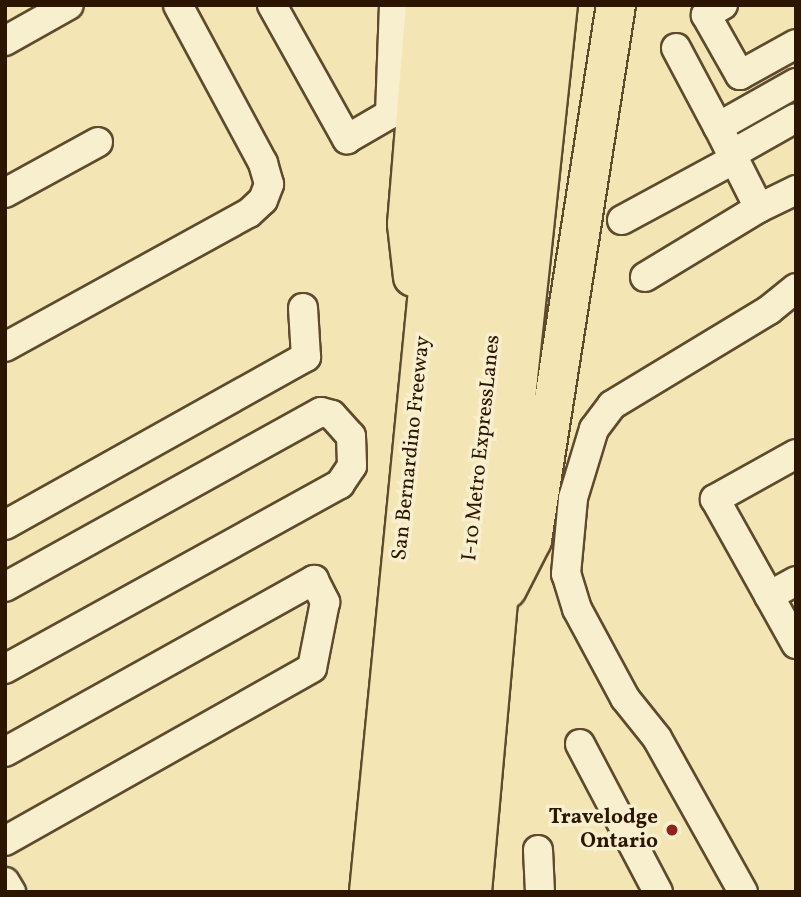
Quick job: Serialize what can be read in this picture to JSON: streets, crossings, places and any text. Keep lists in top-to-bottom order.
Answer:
{
  "streets": {
    "highway": ["San Bernardino Freeway", "I-10 Metro ExpressLanes"]
  },
  "places": ["Travelodge Ontario"]
}
